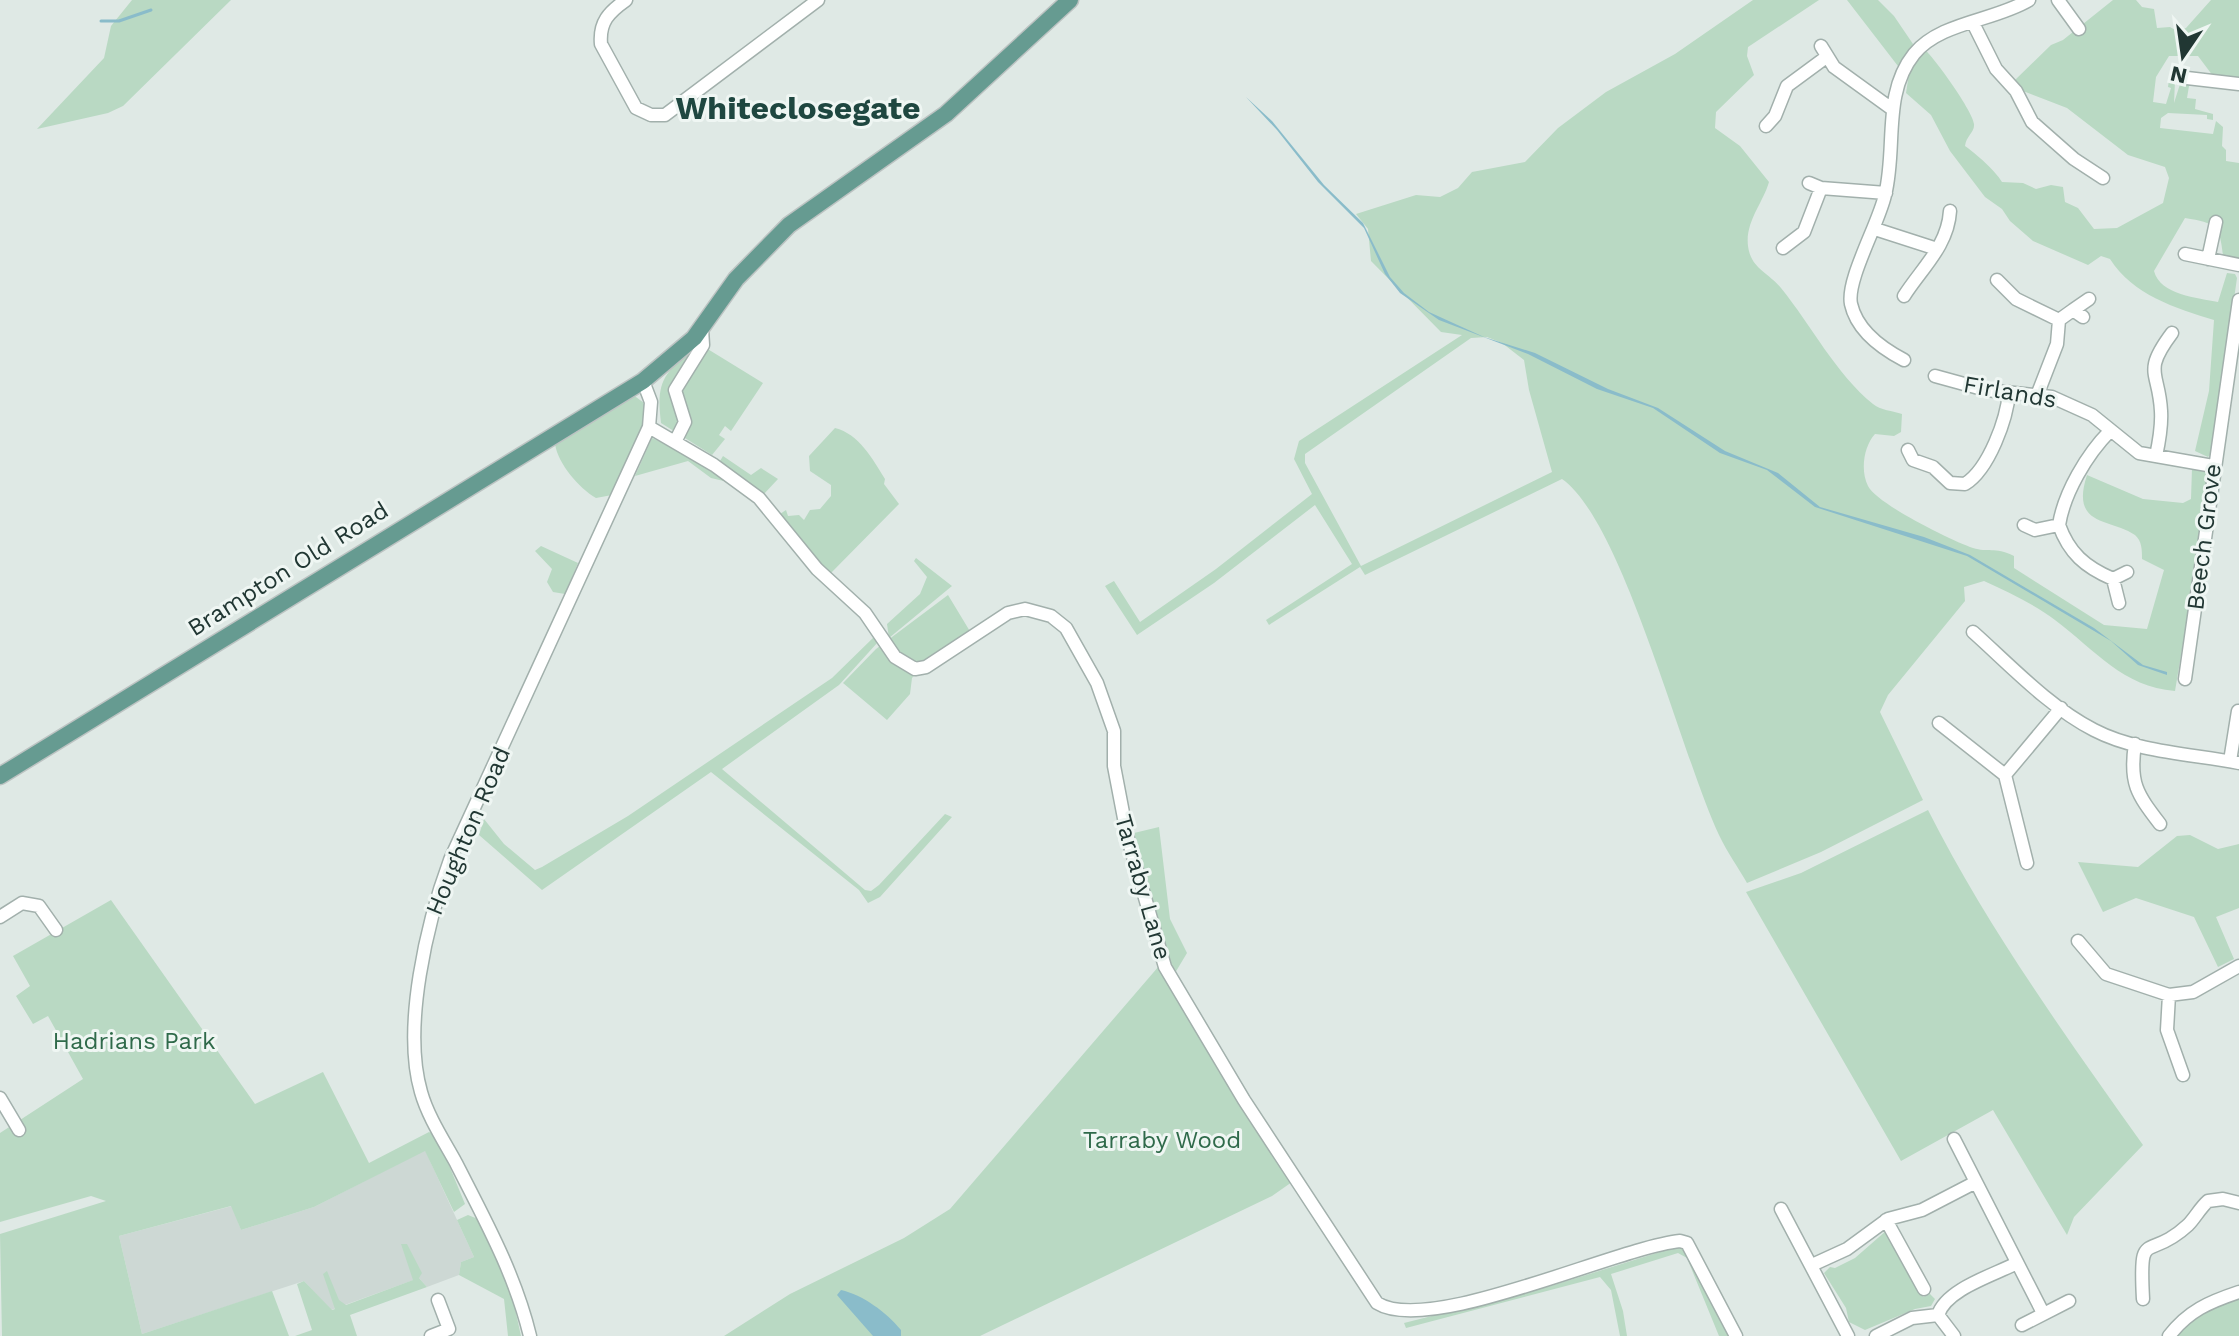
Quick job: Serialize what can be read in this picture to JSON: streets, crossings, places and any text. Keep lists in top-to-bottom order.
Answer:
{
  "streets": {
    "main road": ["Brampton Old Road"],
    "street": [
      "Firlands",
      "Beech Grove",
      "Houghton Road",
      "Tarraby Lane"
    ]
  },
  "crossings": [
    ["Firlands", "Beech Grove"],
    ["Brampton Old Road", "Houghton Road"],
    ["Houghton Road", "Tarraby Lane"]
  ],
  "districts": ["Whiteclosegate"],
  "parks": ["Hadrians Park", "Tarraby Wood"],
  "north": "bottom"
}
